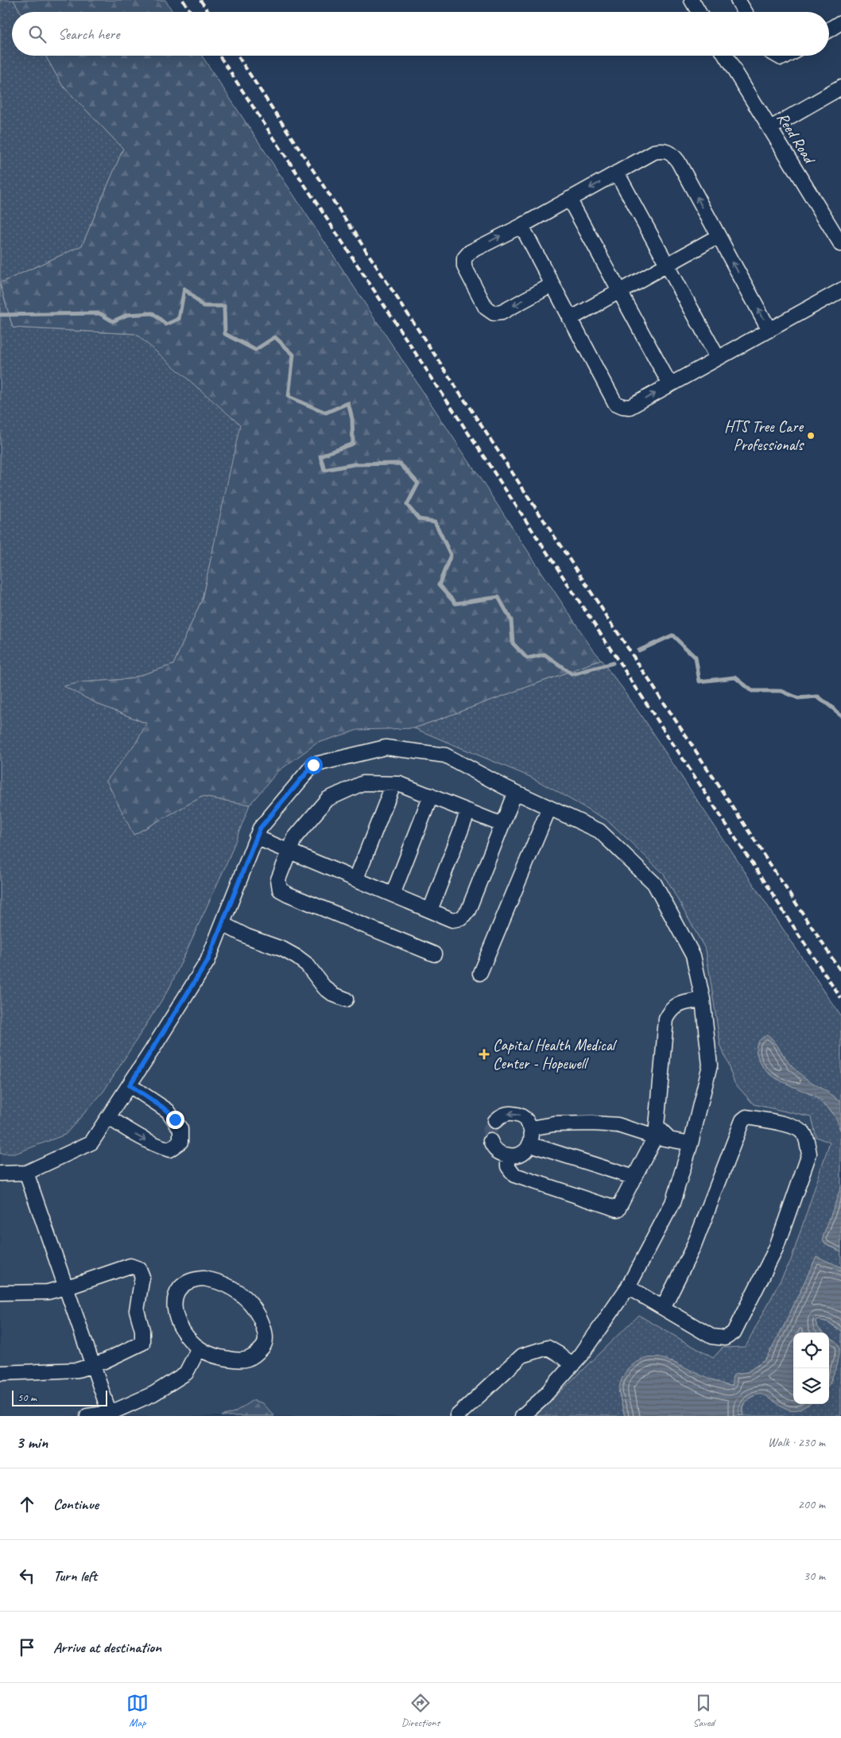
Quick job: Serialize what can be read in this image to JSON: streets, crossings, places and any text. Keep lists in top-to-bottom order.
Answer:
{
  "streets": {
    "street": ["Reed Road"]
  },
  "places": {
    "other": ["HTS Tree Care Professionals"],
    "health": ["Capital Health Medical Center - Hopewell"]
  },
  "scale_bar": "50 m",
  "page": {
    "search": "Search here",
    "scale": "50 m",
    "heading": ["3 min", "Walk · 230 m"],
    "list": [
      ["Continue", "200 m"],
      ["Turn left", "30 m"],
      "Arrive at destination"
    ],
    "nav": ["Map", "Directions", "Saved"]
  }
}
